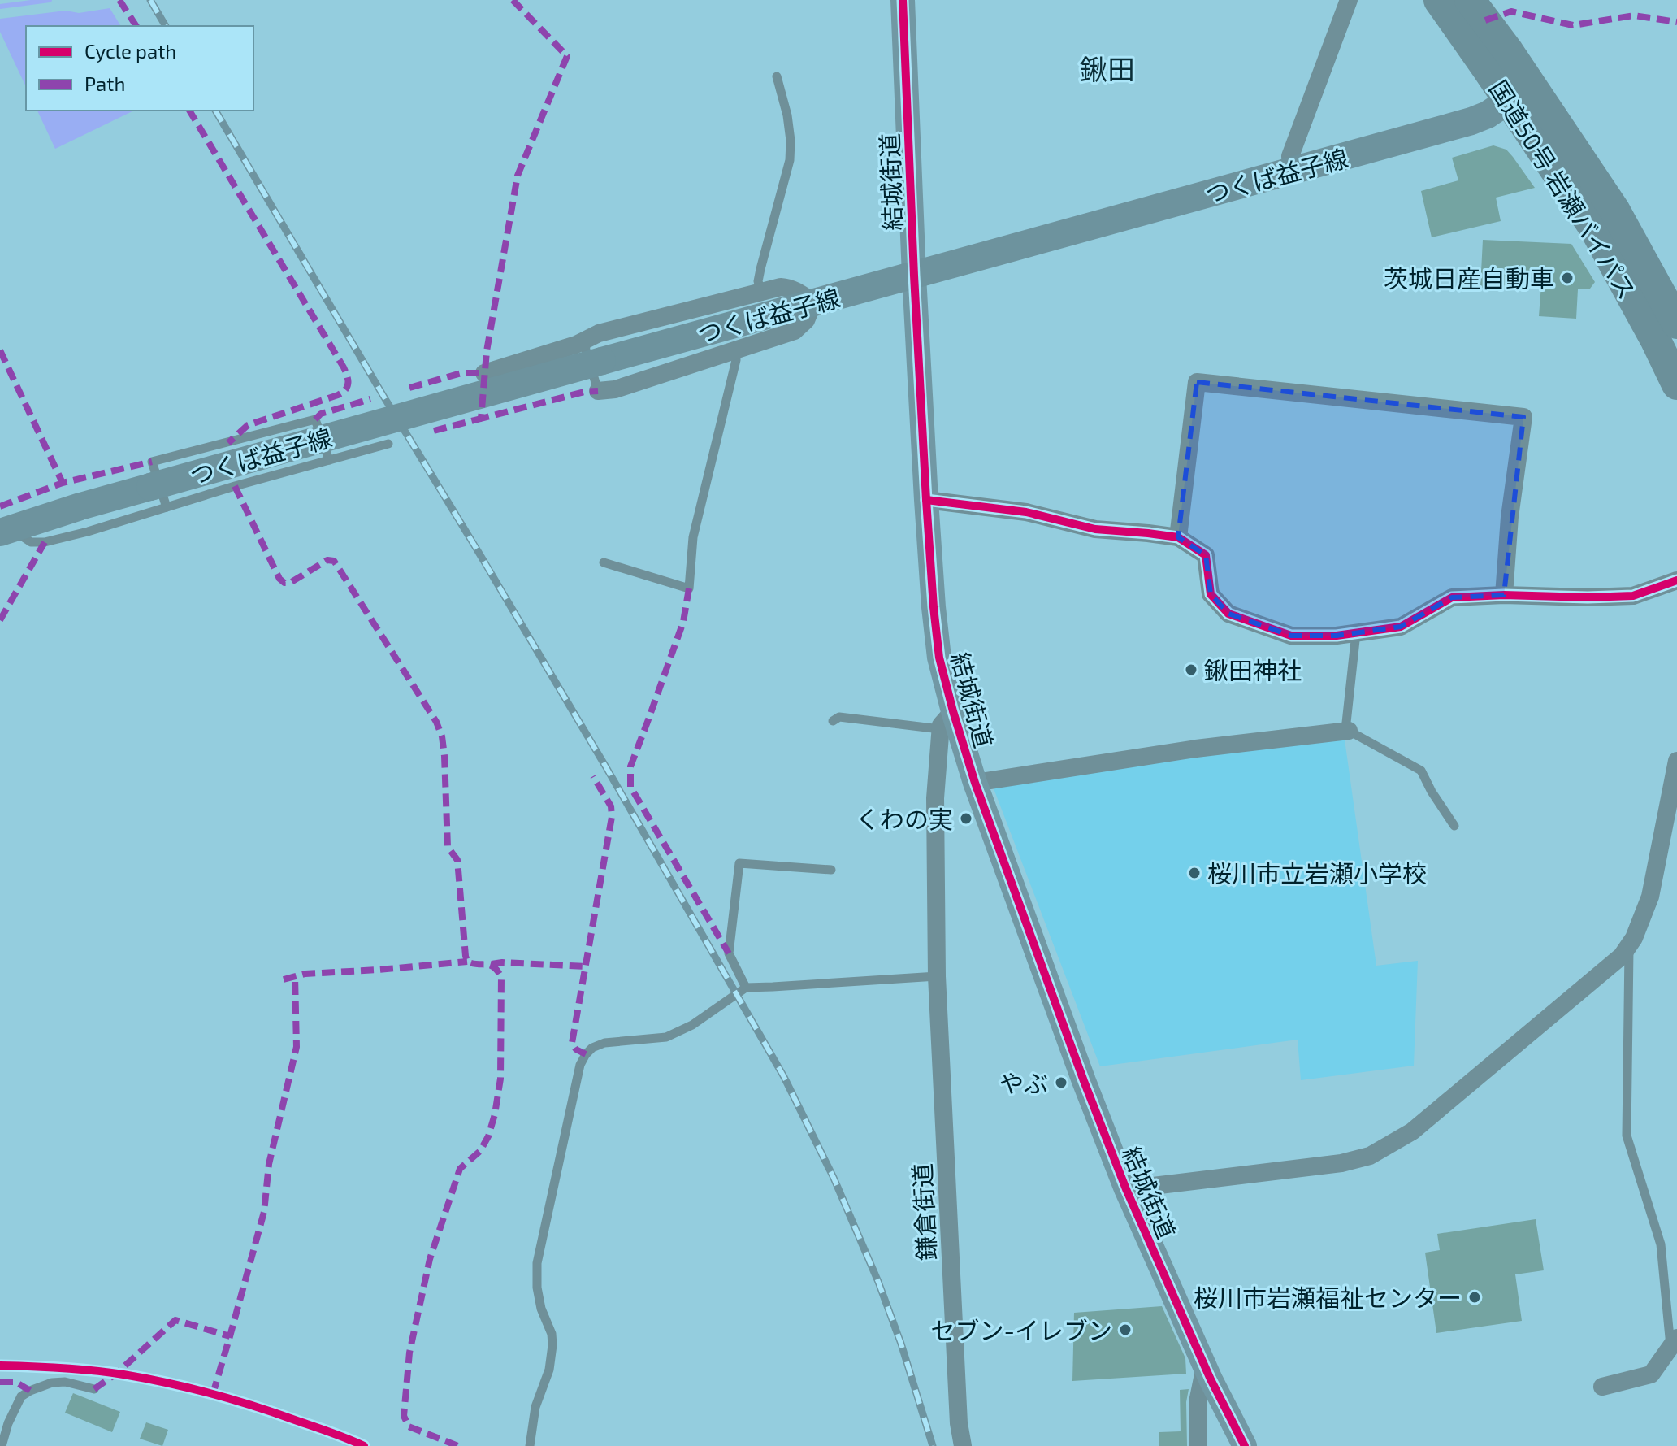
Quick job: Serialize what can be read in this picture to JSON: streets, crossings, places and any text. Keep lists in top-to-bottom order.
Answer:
{
  "streets": {
    "highway": ["国道50号 岩瀬バイパス"],
    "main road": ["つくば益子線"],
    "street": ["結城街道", "鎌倉街道"]
  },
  "crossings": [
    ["つくば益子線", "結城街道"],
    ["つくば益子線", "国道50号 岩瀬バイパス"],
    ["結城街道", "鎌倉街道"]
  ],
  "districts": ["鍬田"],
  "places": [
    "茨城日産自動車",
    "鍬田神社",
    "くわの実",
    "桜川市立岩瀬小学校",
    "やぶ",
    "桜川市岩瀬福祉センター",
    "セブン-イレブン"
  ],
  "legend": ["Cycle path", "Path"]
}
